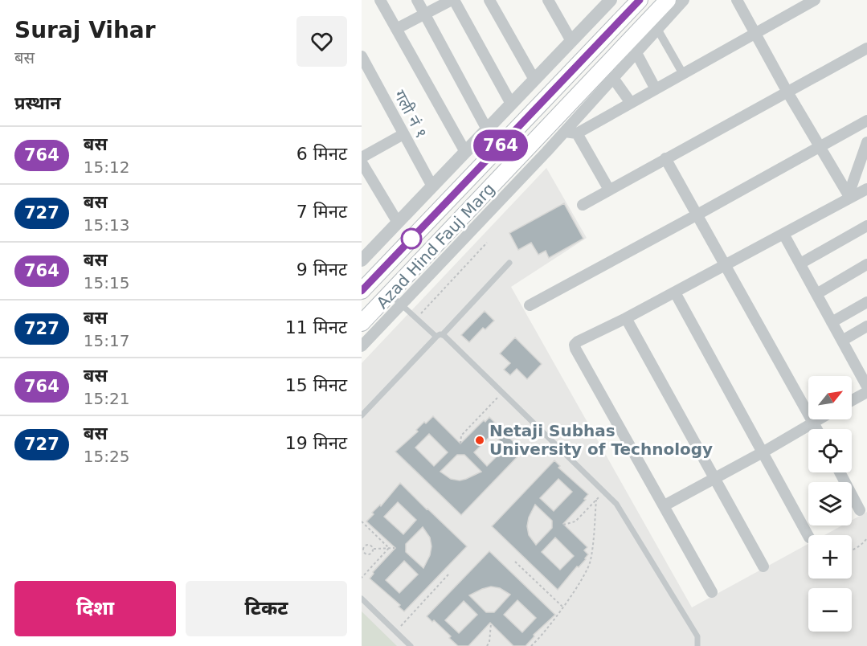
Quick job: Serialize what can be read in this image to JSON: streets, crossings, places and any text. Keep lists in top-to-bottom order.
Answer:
{
  "streets": {
    "main road": ["Azad Hind Fauj Marg"],
    "street": ["गली नं १"]
  },
  "places": ["Netaji Subhas University of Technology"],
  "lines": ["bus line 764"],
  "north": "top right",
  "page": {
    "heading": [
      ["Suraj Vihar", "बस"],
      "प्रस्थान"
    ],
    "on_map": "764",
    "list": [
      {
        "mark": "764",
        "name": "बस",
        "note": "15:12",
        "value": "6 मिनट"
      },
      {
        "mark": "727",
        "name": "बस",
        "note": "15:13",
        "value": "7 मिनट"
      },
      {
        "mark": "764",
        "name": "बस",
        "note": "15:15",
        "value": "9 मिनट"
      },
      {
        "mark": "727",
        "name": "बस",
        "note": "15:17",
        "value": "11 मिनट"
      },
      {
        "mark": "764",
        "name": "बस",
        "note": "15:21",
        "value": "15 मिनट"
      },
      {
        "mark": "727",
        "name": "बस",
        "note": "15:25",
        "value": "19 मिनट"
      }
    ],
    "map_buttons": ["+", "−"],
    "buttons": ["दिशा", "टिकट"]
  }
}
